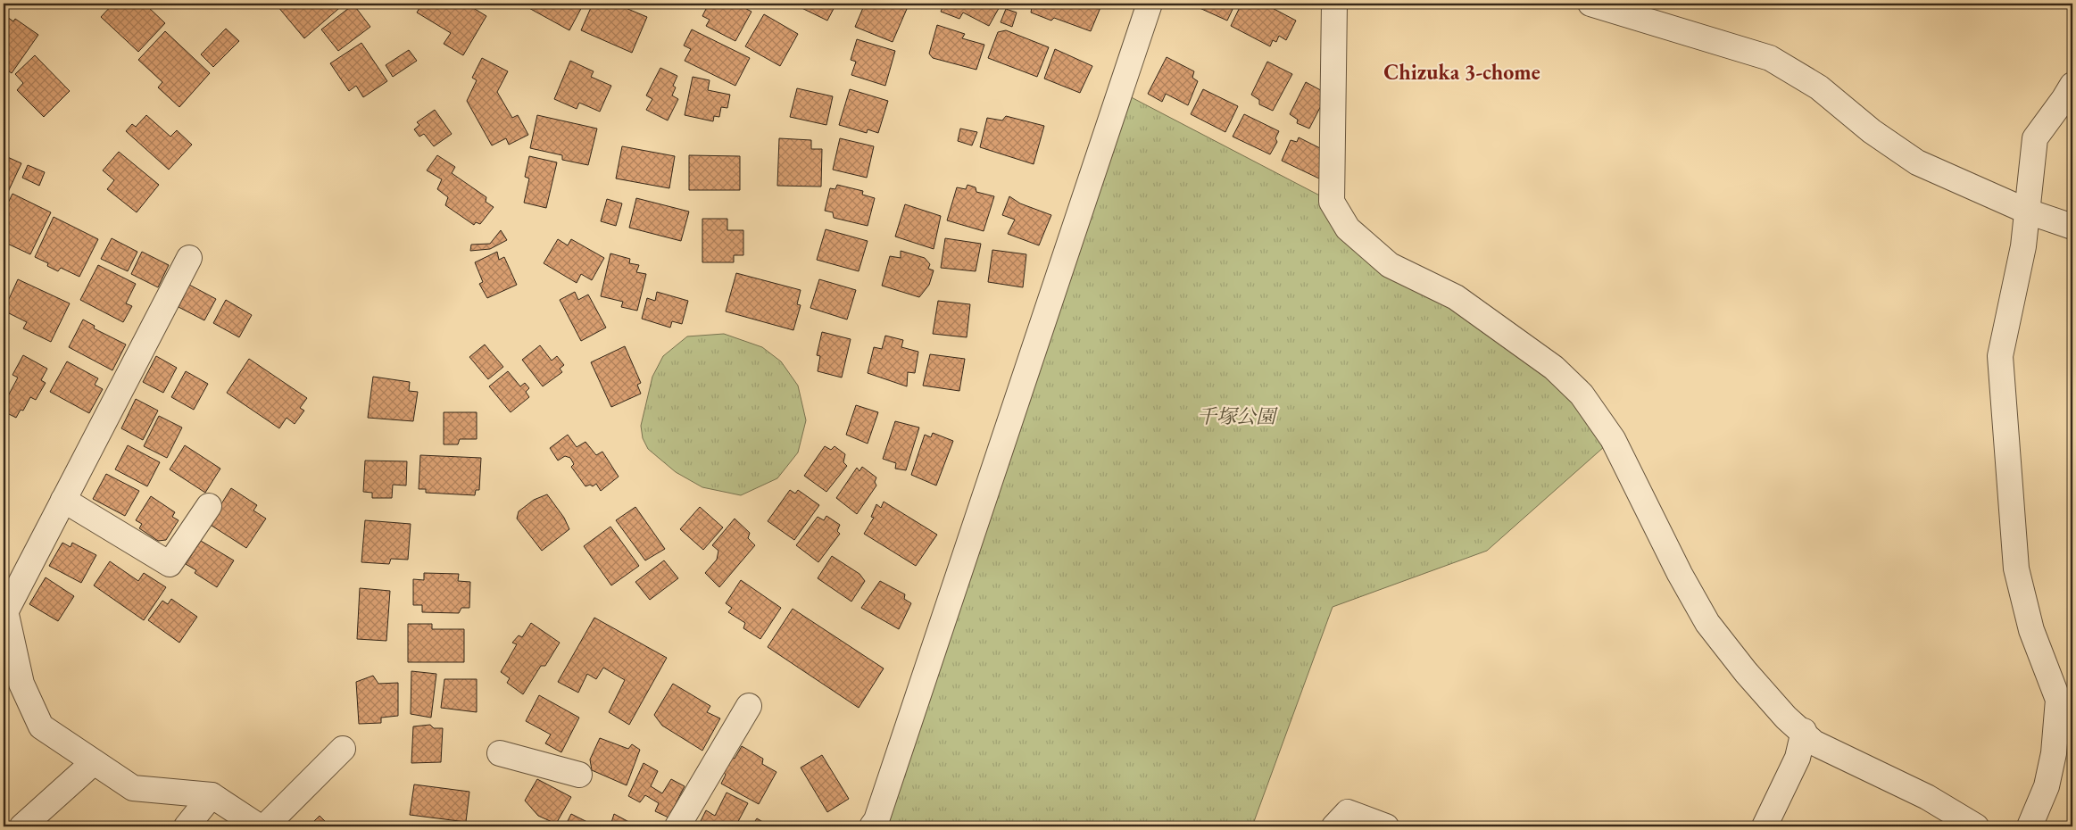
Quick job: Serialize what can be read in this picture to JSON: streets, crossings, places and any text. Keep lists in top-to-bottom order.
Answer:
{
  "districts": ["Chizuka 3-chome"],
  "parks": ["千塚公園"]
}
